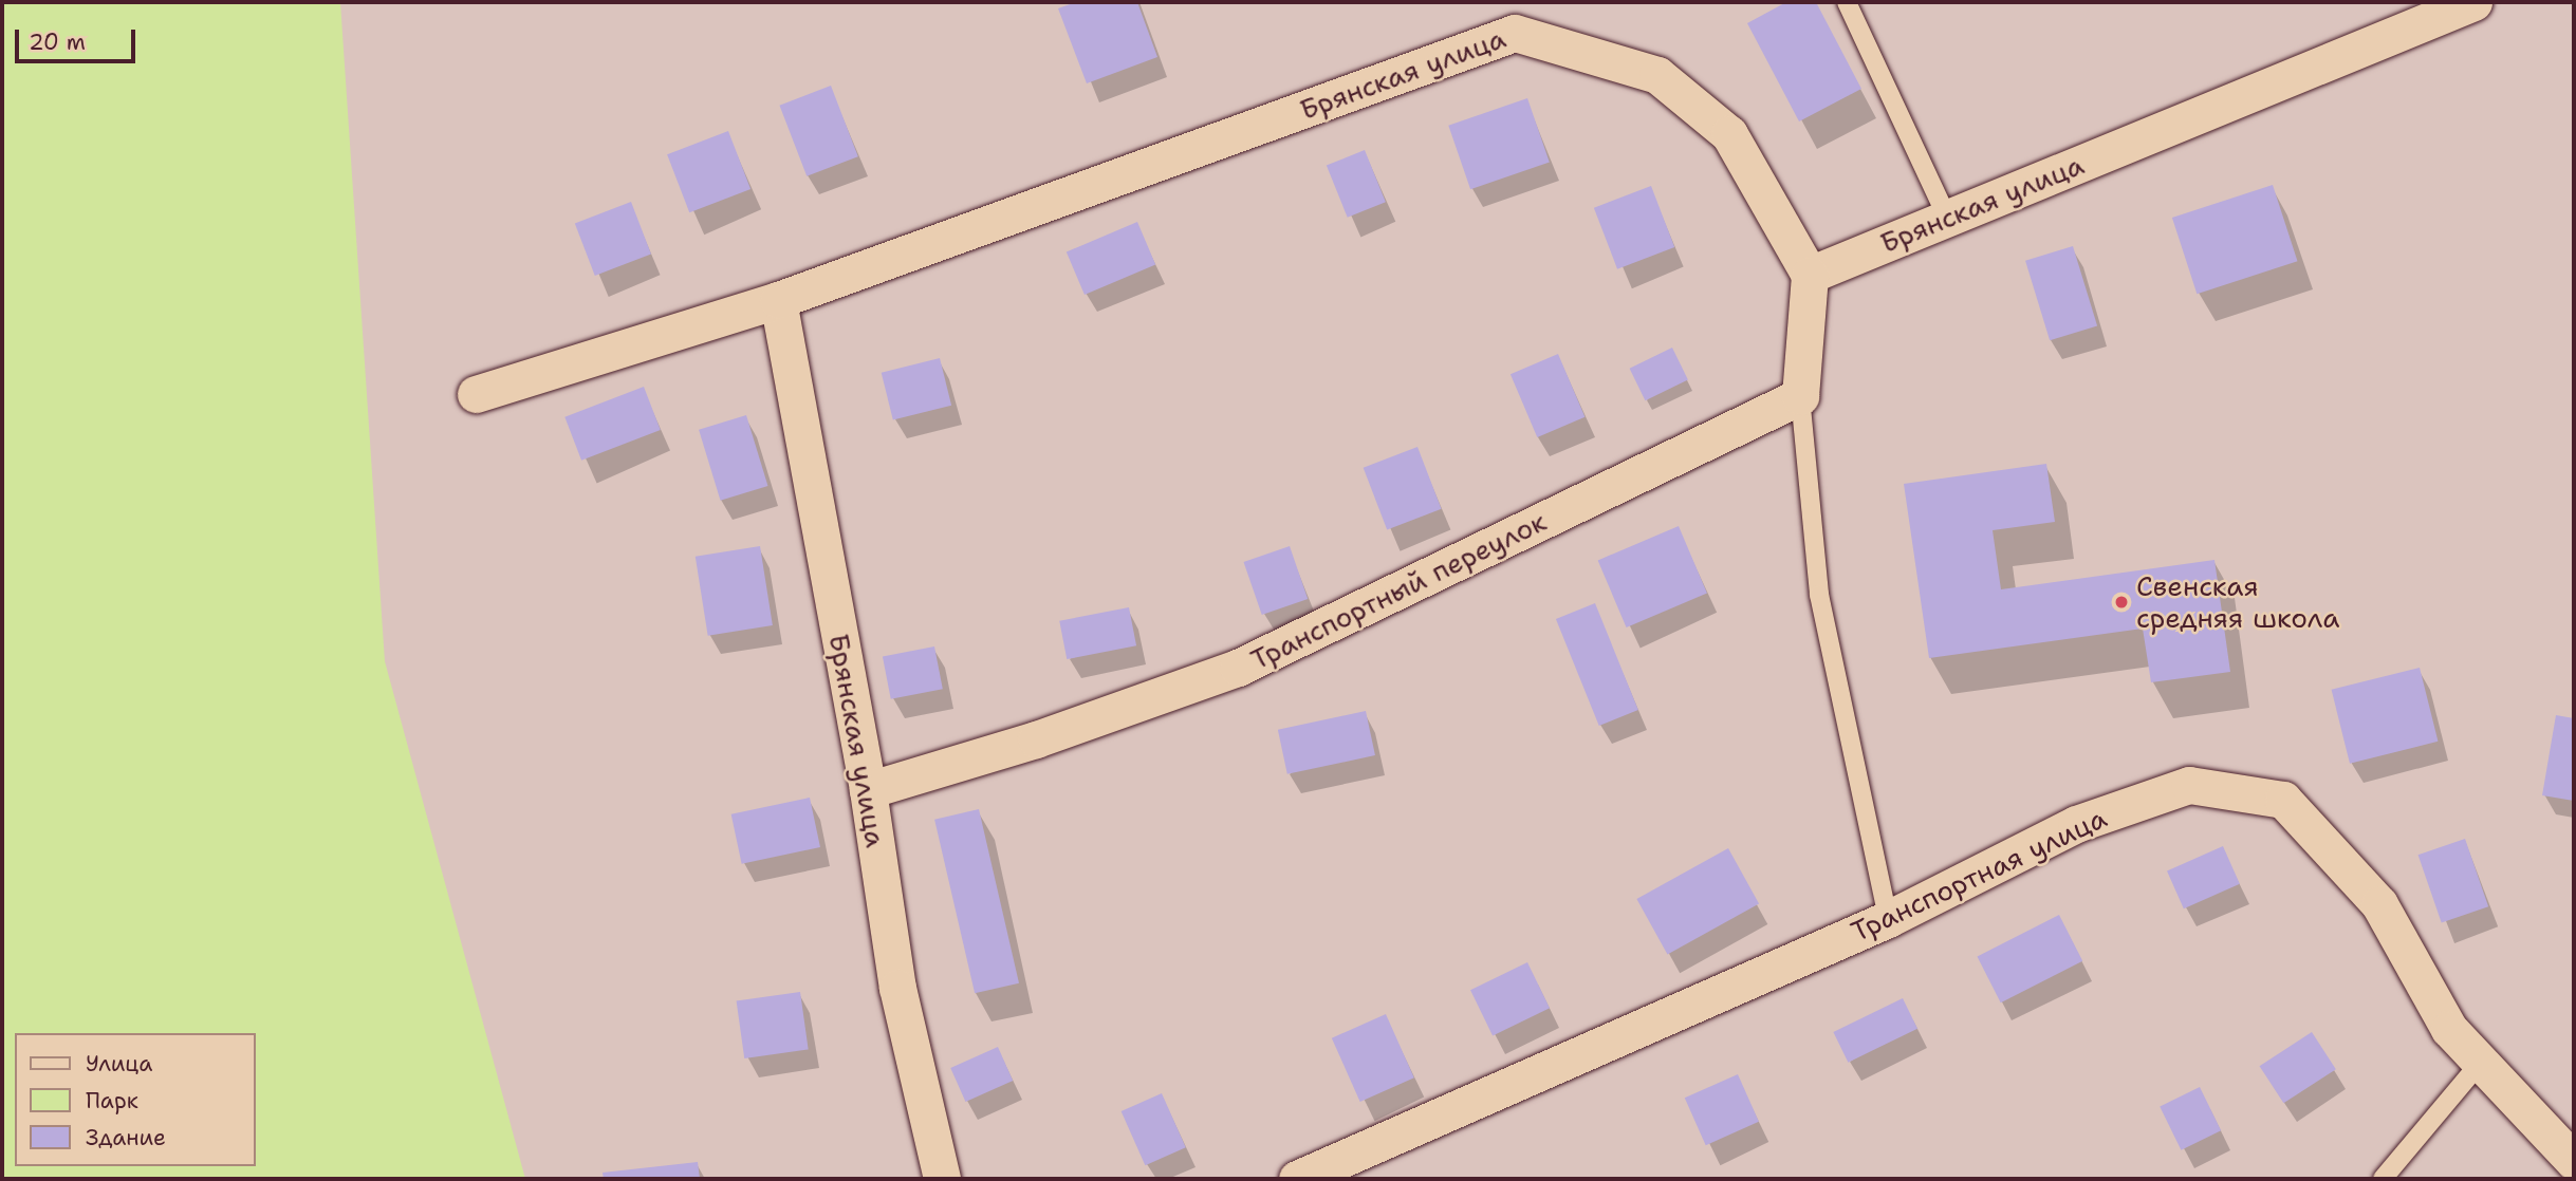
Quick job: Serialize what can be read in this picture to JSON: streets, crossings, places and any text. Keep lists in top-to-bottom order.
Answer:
{
  "streets": {
    "street": ["Брянская улица", "Транспортный переулок", "Транспортная улица"]
  },
  "crossings": [
    ["Брянская улица", "Транспортный переулок"]
  ],
  "places": ["Свенская средняя школа"],
  "legend": ["Улица", "Парк", "Здание"],
  "scale_bar": "20 m"
}
